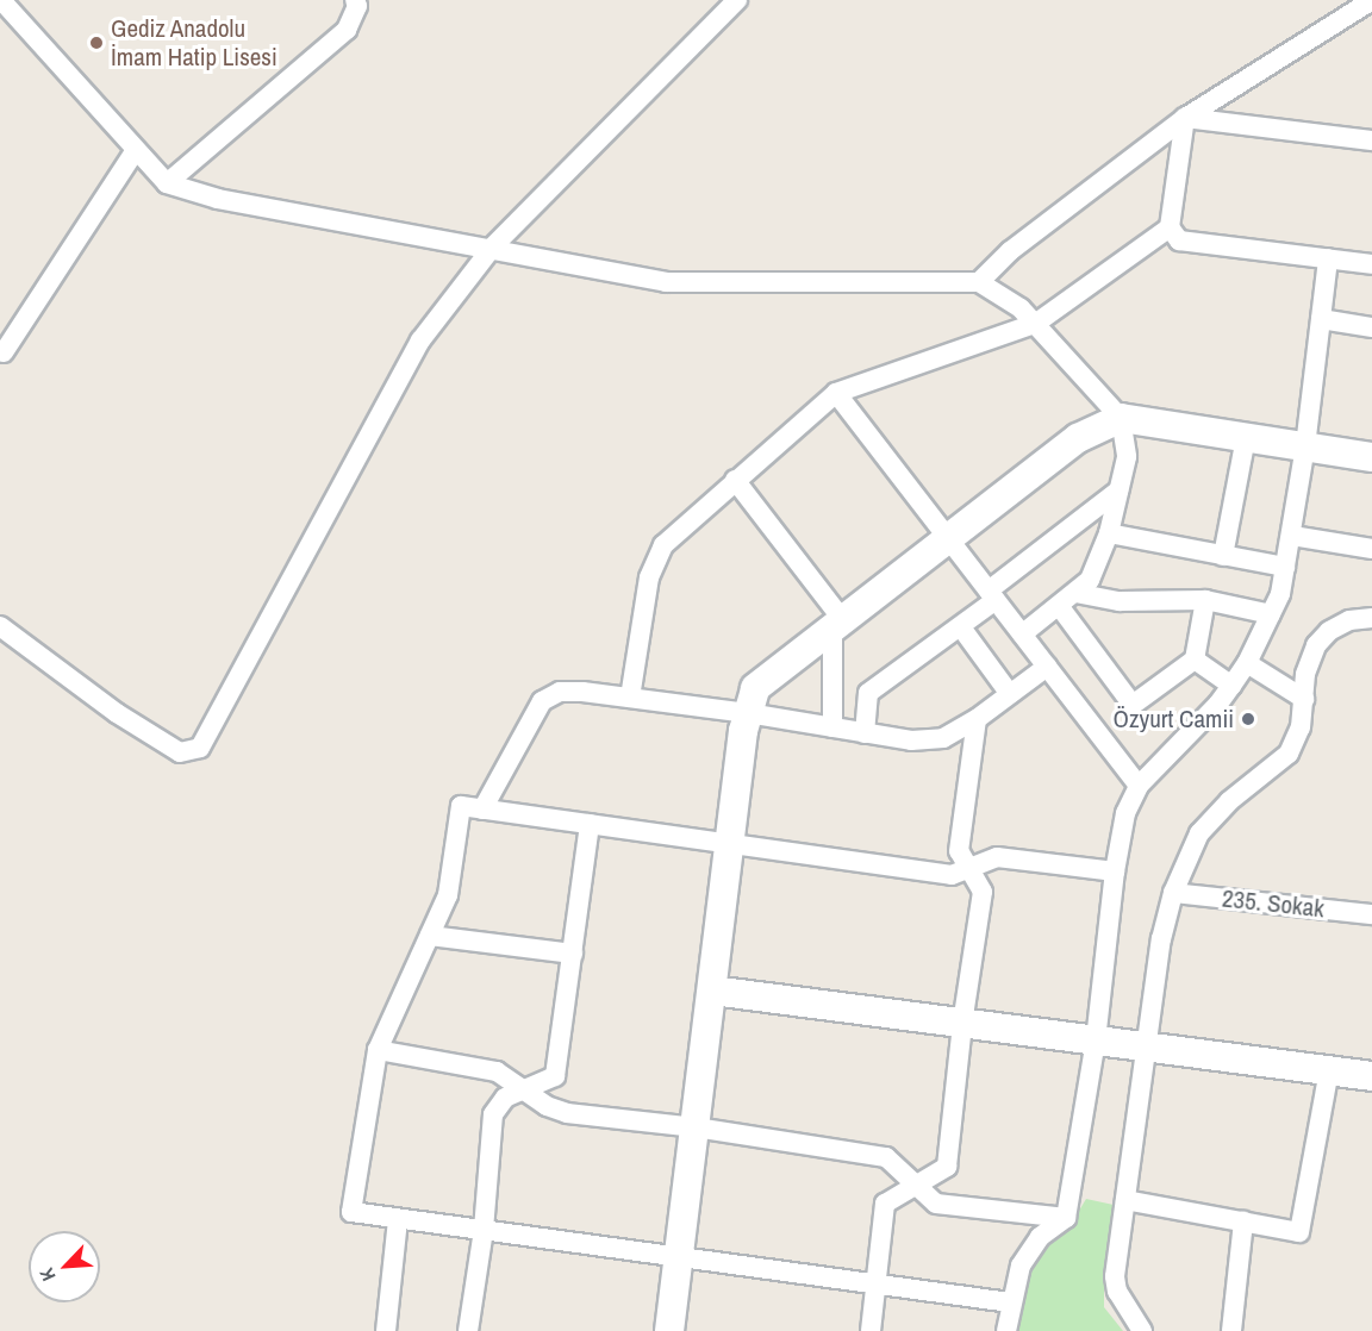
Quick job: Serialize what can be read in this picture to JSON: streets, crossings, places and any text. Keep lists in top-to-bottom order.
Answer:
{
  "streets": {
    "street": ["235. Sokak"]
  },
  "places": ["Gediz Anadolu İmam Hatip Lisesi", "Özyurt Camii"],
  "north": "bottom left"
}
